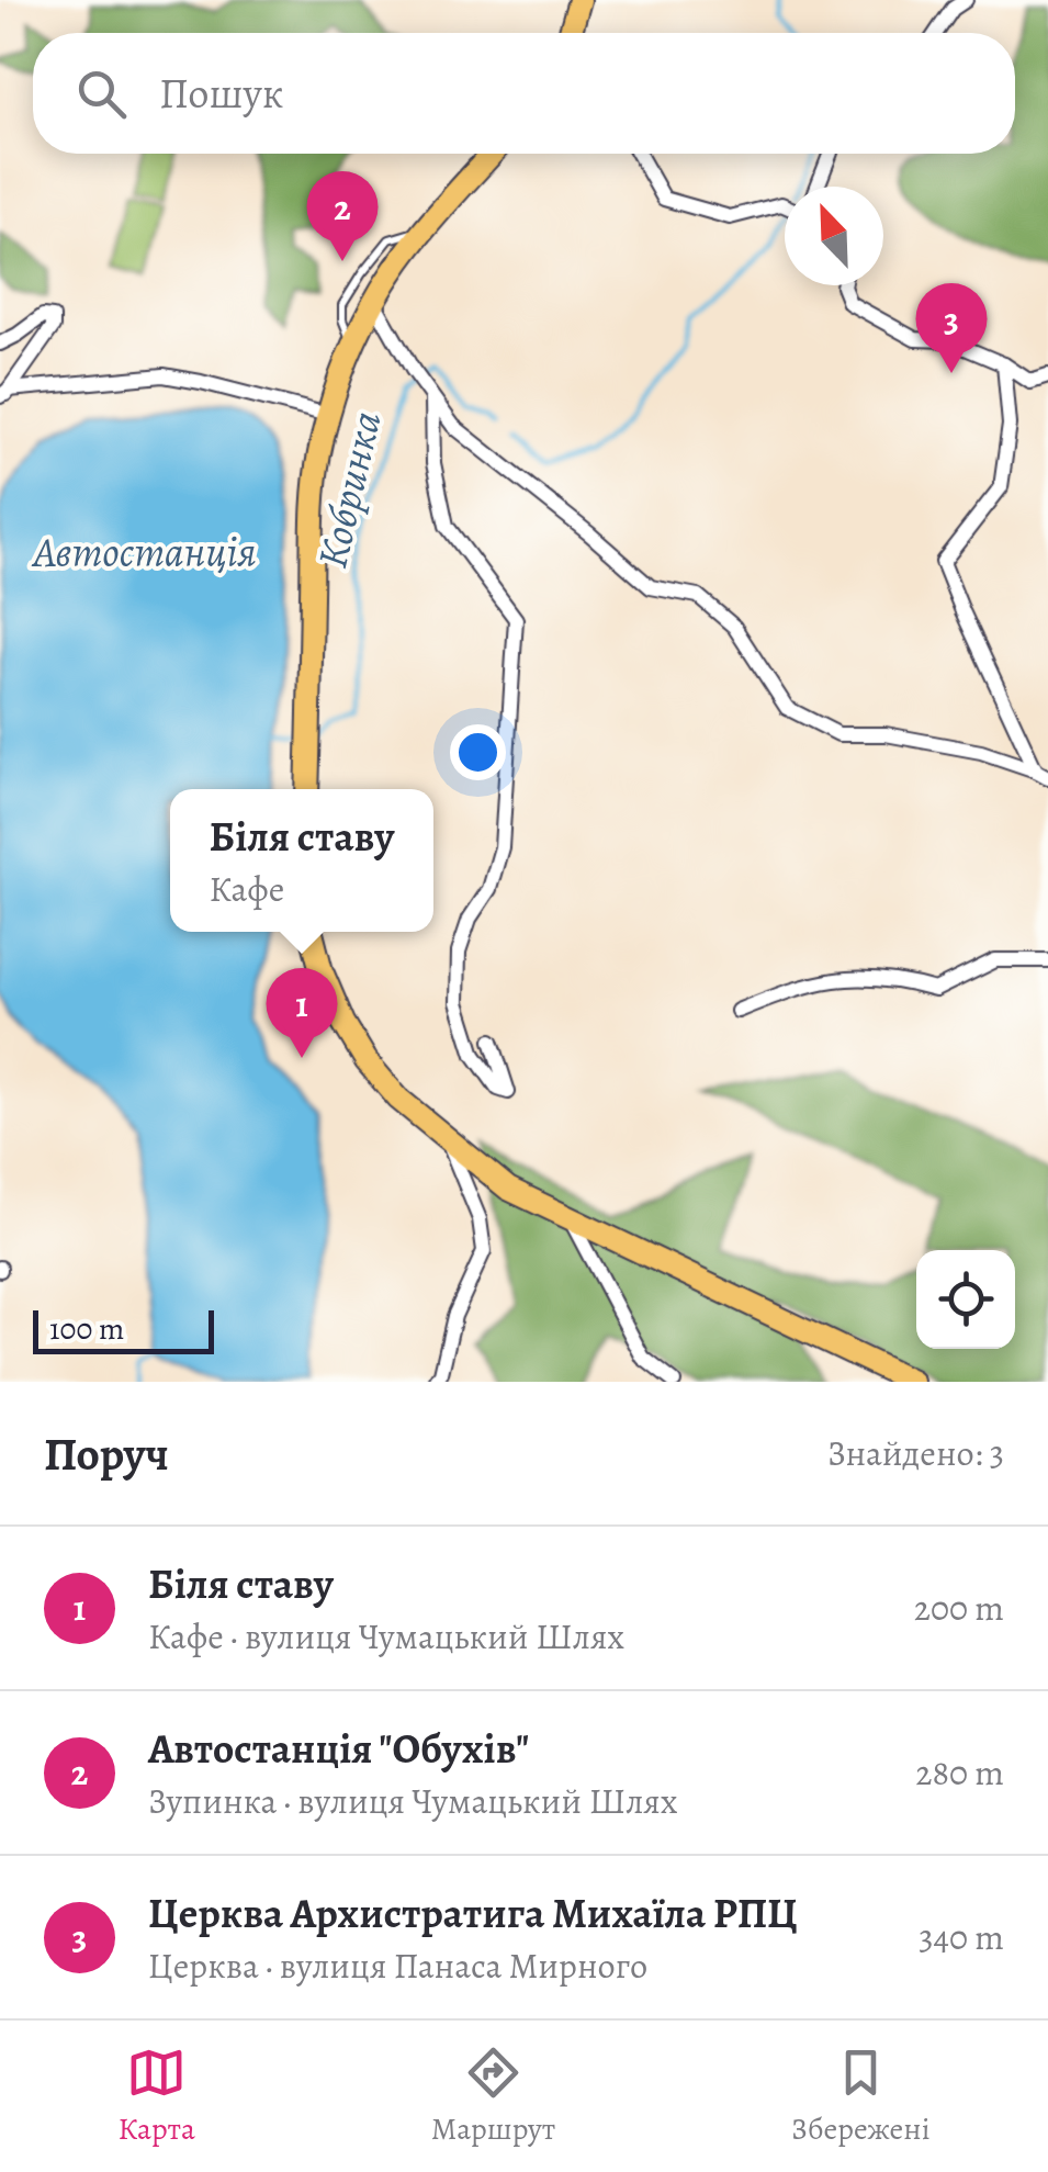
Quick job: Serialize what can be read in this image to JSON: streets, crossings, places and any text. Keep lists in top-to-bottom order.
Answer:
{
  "water": ["Кобринка", "Автостанція"],
  "scale_bar": "100 m",
  "north": "top left",
  "page": {
    "search": "Пошук",
    "pins": ["2", "3", "1"],
    "popup": ["Біля ставу", "Кафе"],
    "scale": "100 m",
    "heading": ["Поруч", "Знайдено: 3"],
    "list": [
      {
        "mark": "1",
        "name": "Біля ставу",
        "note": "Кафе · вулиця Чумацький Шлях",
        "value": "200 m"
      },
      {
        "mark": "2",
        "name": "Автостанція \"Обухів\"",
        "note": "Зупинка · вулиця Чумацький Шлях",
        "value": "280 m"
      },
      {
        "mark": "3",
        "name": "Церква Архистратига Михаїла РПЦ",
        "note": "Церква · вулиця Панаса Мирного",
        "value": "340 m"
      }
    ],
    "nav": ["Карта", "Маршрут", "Збережені"]
  }
}
